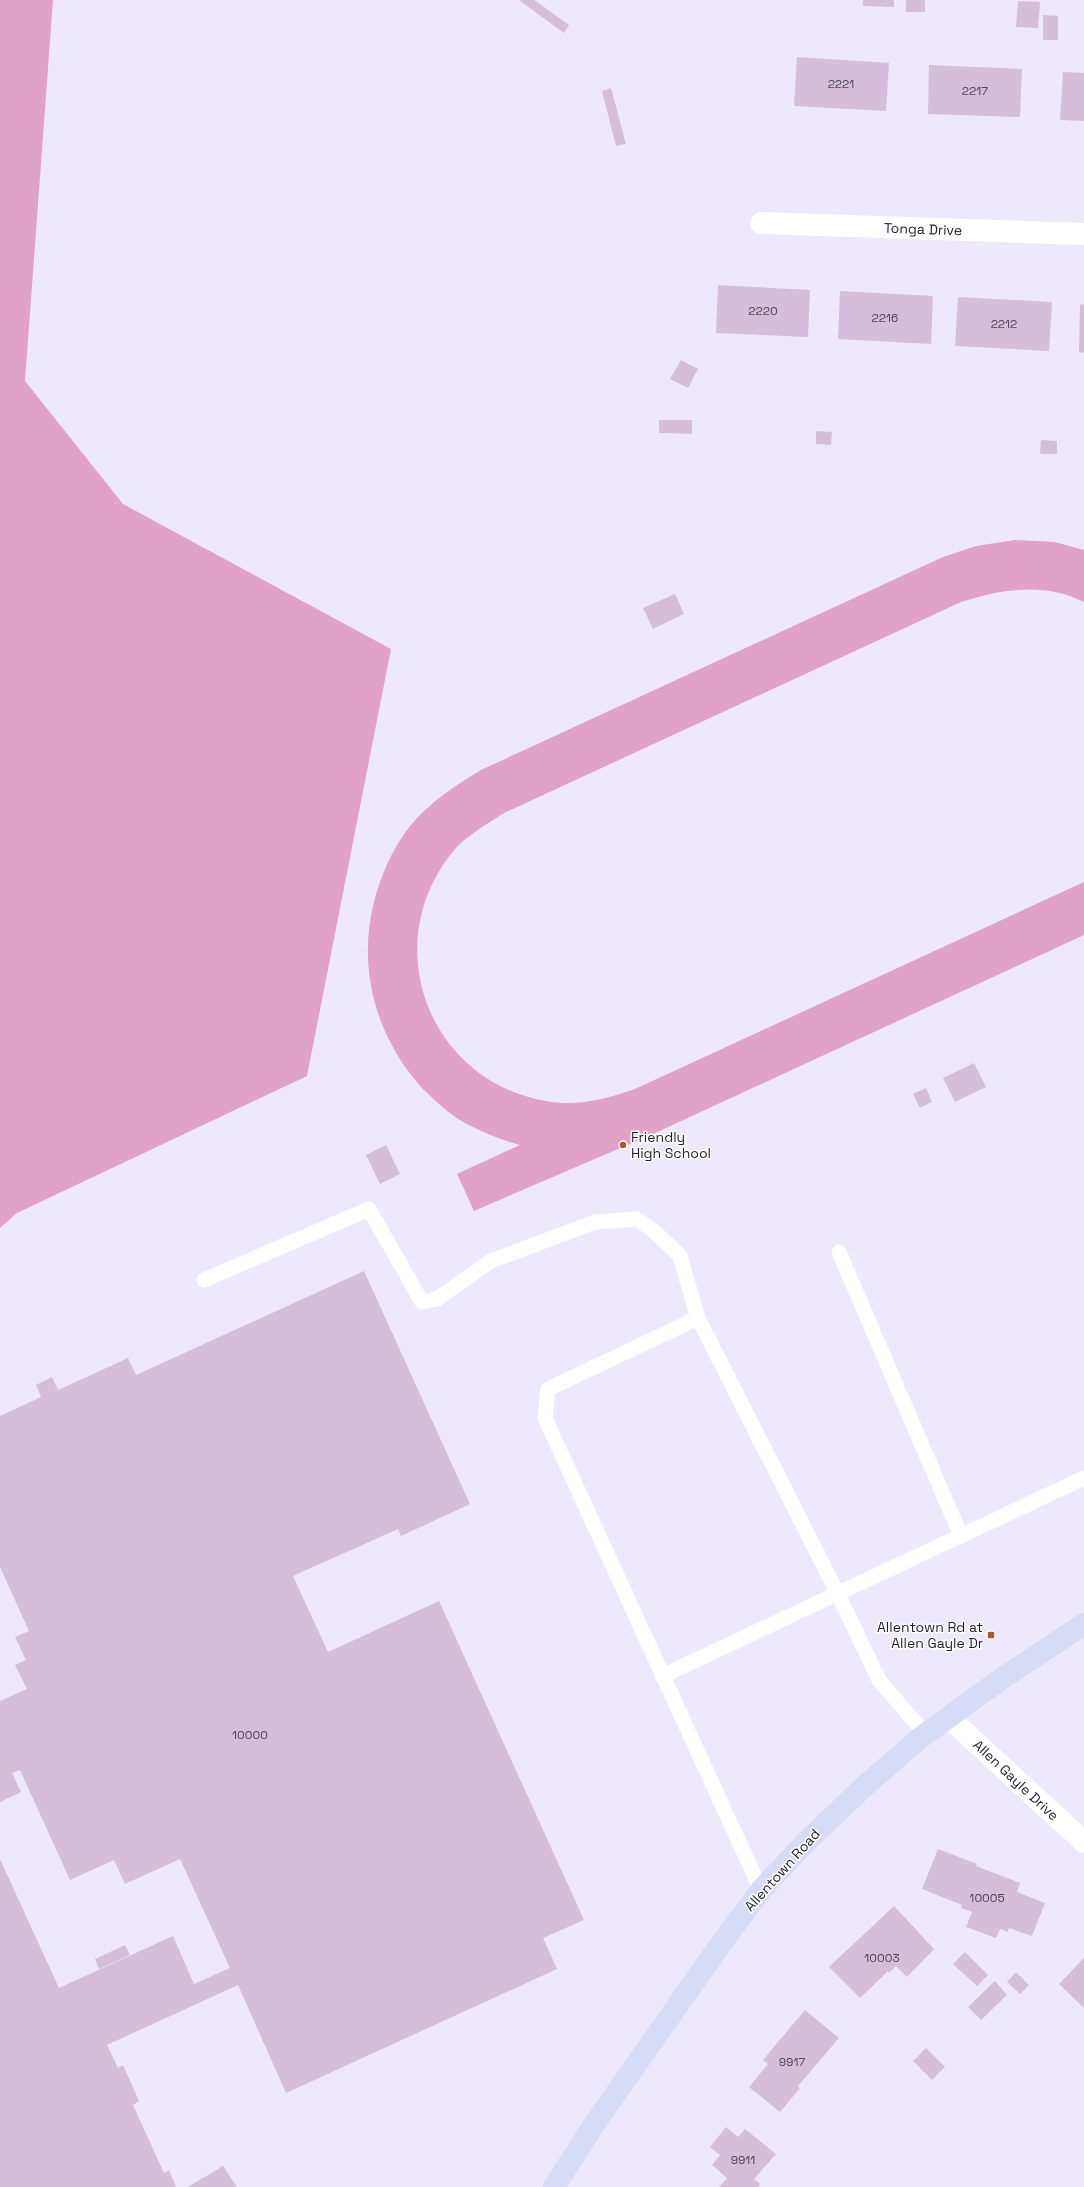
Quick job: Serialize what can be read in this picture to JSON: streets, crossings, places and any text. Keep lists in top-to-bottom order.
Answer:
{
  "streets": {
    "main road": ["Allentown Road"],
    "street": ["Tonga Drive", "Allen Gayle Drive"]
  },
  "crossings": [
    ["Allen Gayle Drive", "Allentown Road"]
  ],
  "places": {
    "other": ["Friendly High School"],
    "transit": ["Allentown Rd at Allen Gayle Dr"]
  },
  "house_numbers": [
    "2221",
    "2217",
    "2220",
    "2216",
    "2212",
    "10000",
    "10005",
    "10003",
    "9917",
    "9911"
  ]
}
